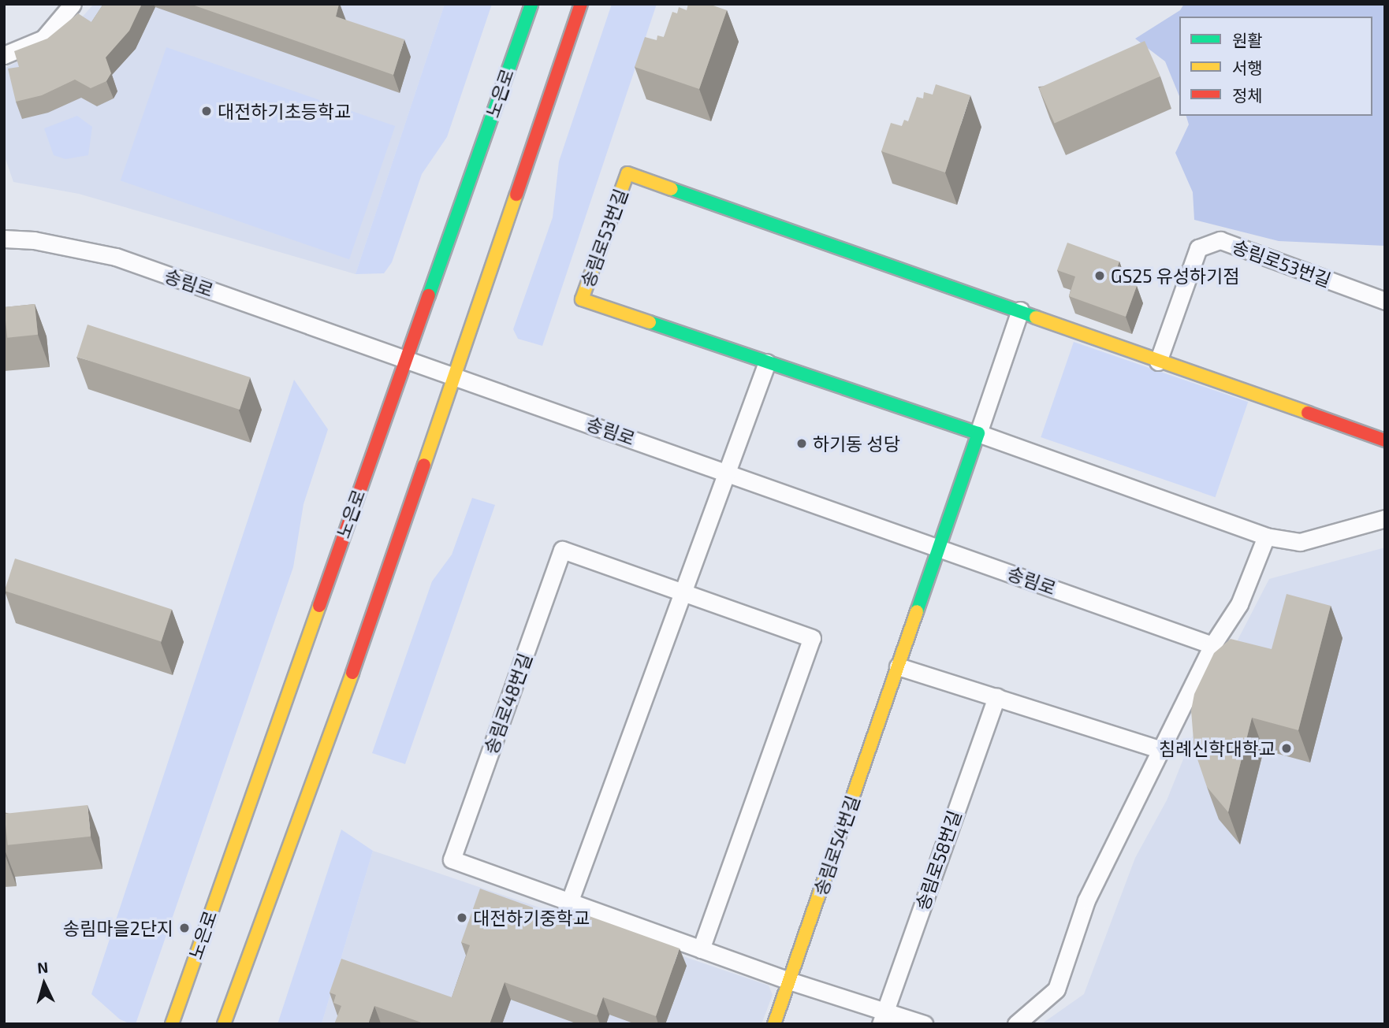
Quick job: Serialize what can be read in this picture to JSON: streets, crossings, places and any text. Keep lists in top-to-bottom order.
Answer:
{
  "streets": {
    "street": [
      "노은로",
      "송림로53번길",
      "송림로",
      "송림로48번길",
      "송림로54번길",
      "송림로58번길"
    ]
  },
  "crossings": [
    ["노은로", "송림로"],
    ["송림로", "송림로54번길"],
    ["송림로48번길", "송림로54번길"],
    ["송림로48번길", "송림로58번길"]
  ],
  "places": [
    "대전하기초등학교",
    "GS25 유성하기점",
    "하기동 성당",
    "침례신학대학교",
    "대전하기중학교",
    "송림마을2단지"
  ],
  "legend": ["원활", "서행", "정체"],
  "north": "top"
}
